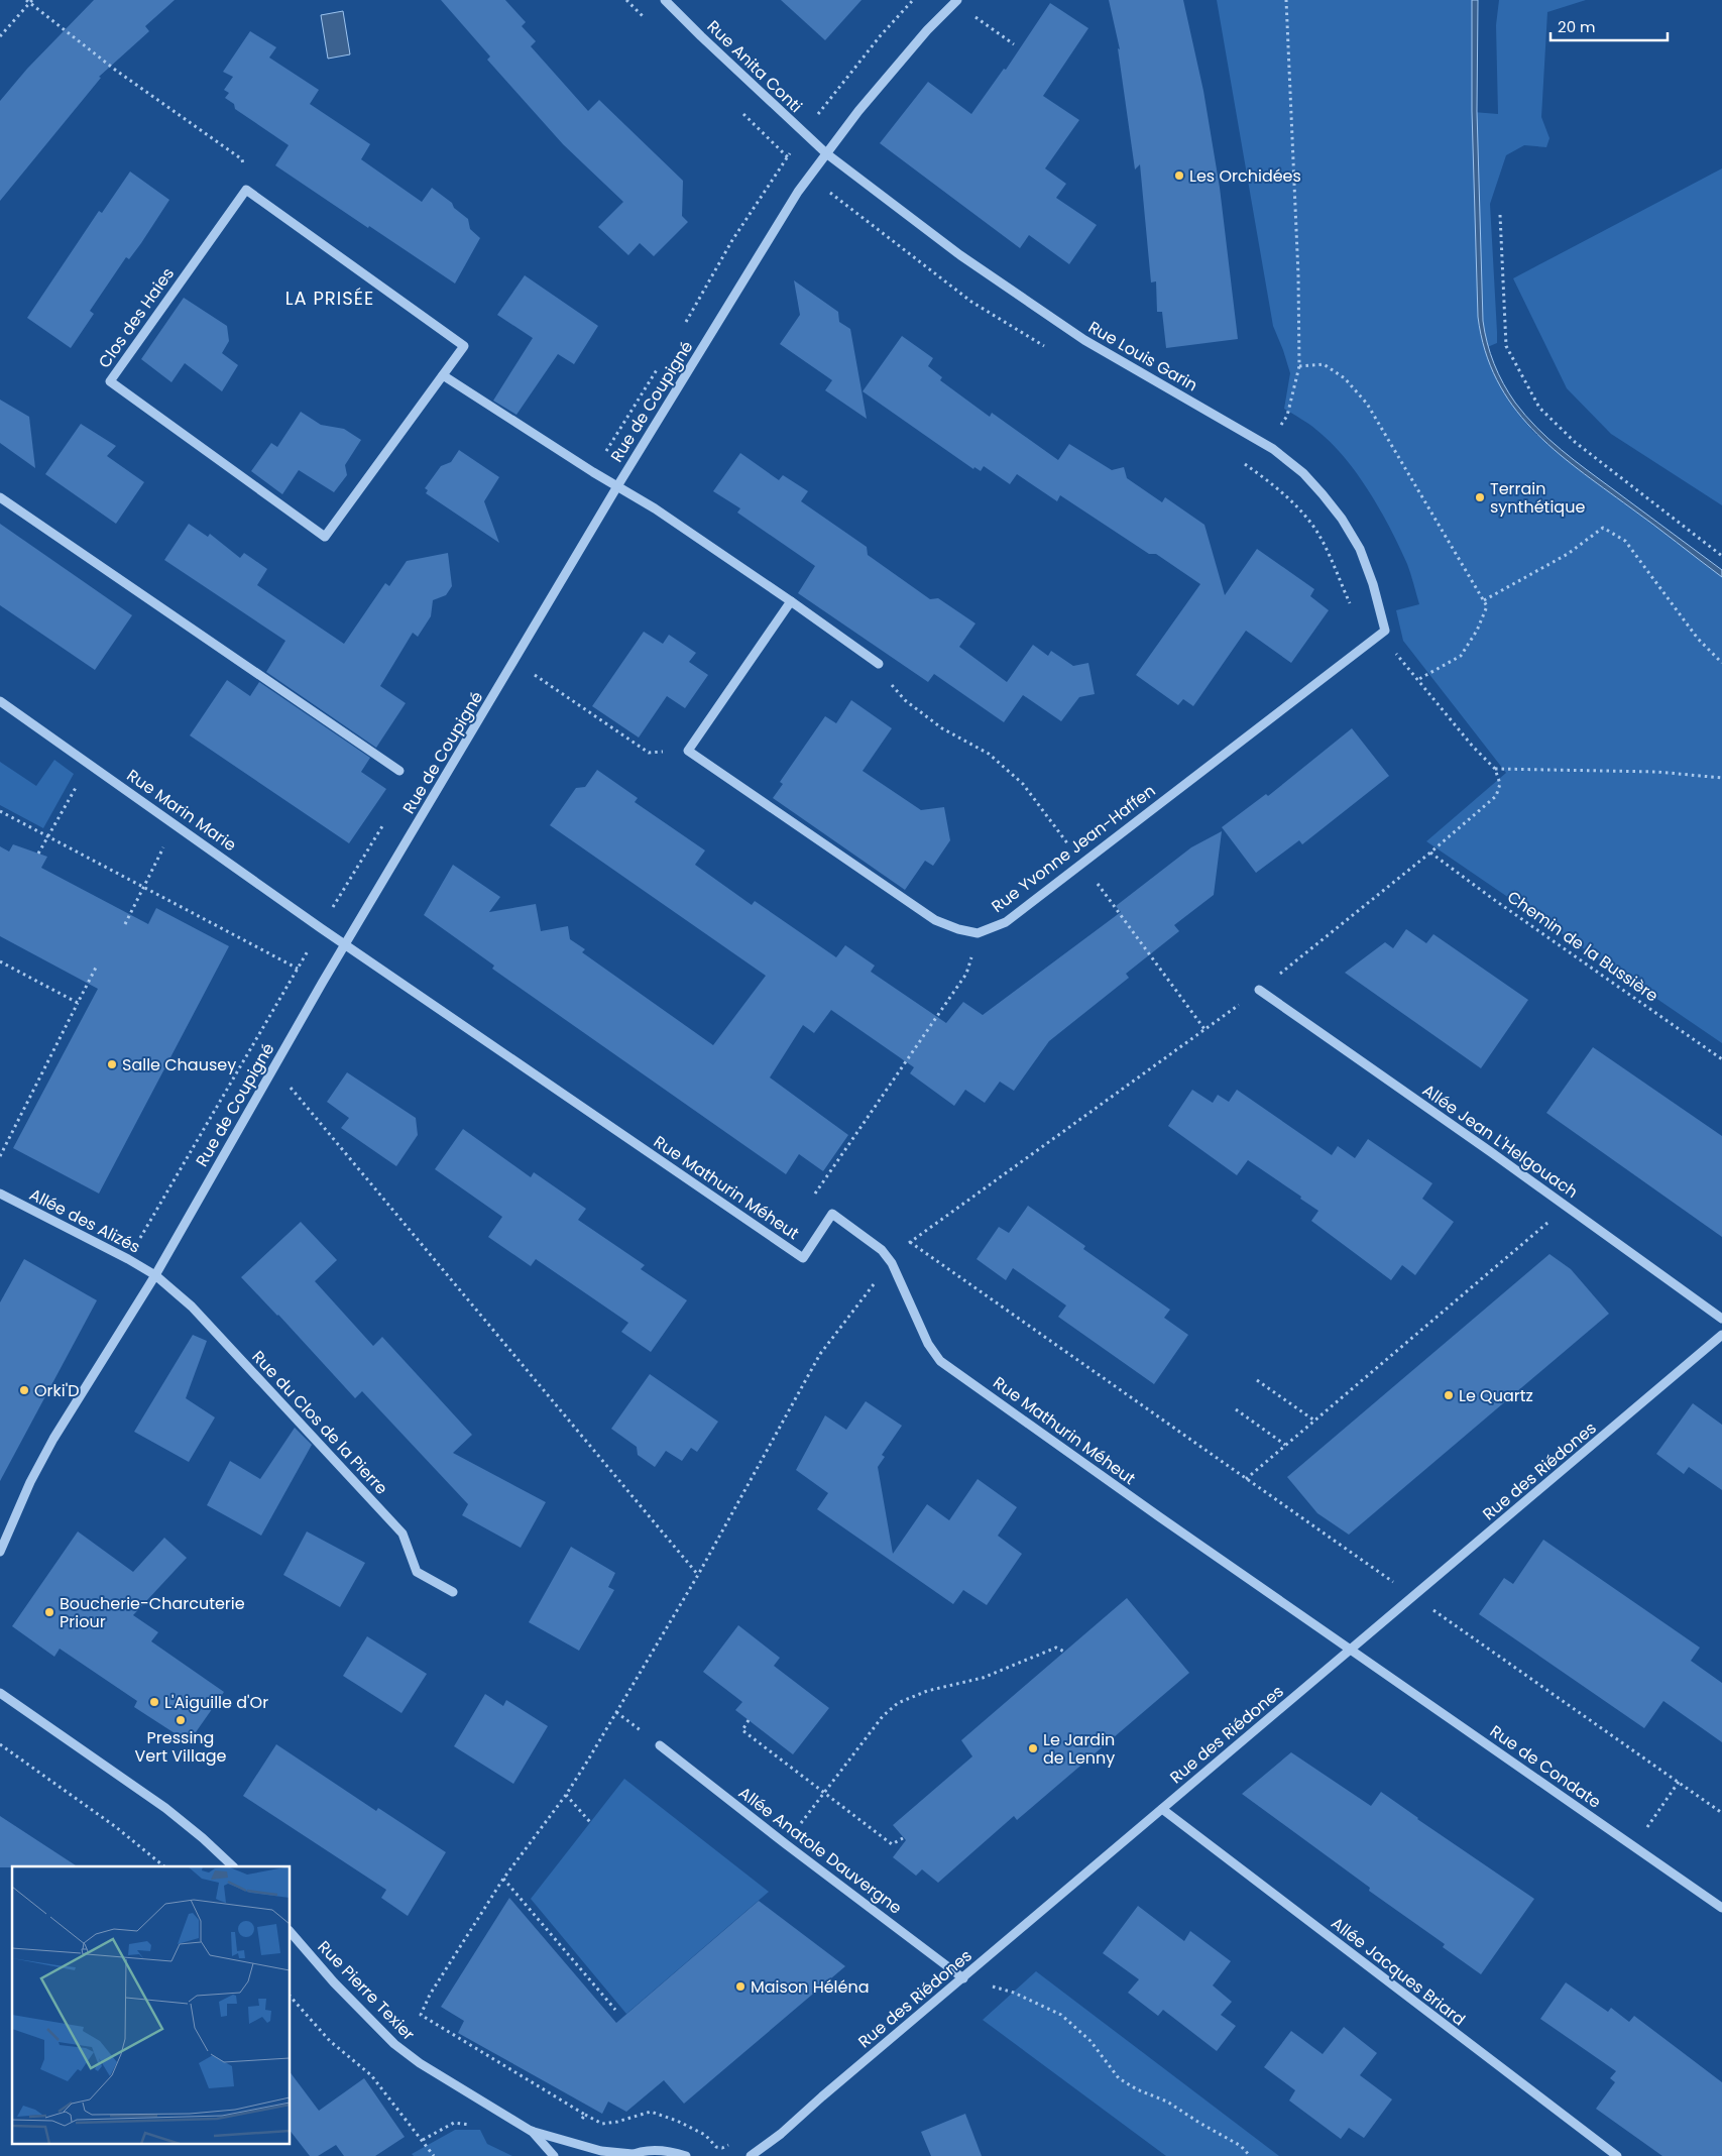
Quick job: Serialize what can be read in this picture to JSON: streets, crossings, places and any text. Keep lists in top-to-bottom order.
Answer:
{
  "streets": {
    "street": [
      "Rue Anita Conti",
      "Clos des Haies",
      "Rue Louis Garin",
      "Rue de Coupigné",
      "Rue Marin Marie",
      "Rue Yvonne Jean-Haffen",
      "Allée Jean L'Helgouach",
      "Rue Mathurin Méheut",
      "Allée des Alizés",
      "Rue du Clos de la Pierre",
      "Rue des Riédones",
      "Rue de Condate",
      "Allée Anatole Dauvergne",
      "Allée Jacques Briard",
      "Rue Pierre Texier"
    ],
    "path": ["Chemin de la Bussière"]
  },
  "crossings": [
    ["Rue Anita Conti", "Rue Louis Garin"],
    ["Rue Anita Conti", "Rue de Coupigné"],
    ["Rue Louis Garin", "Rue de Coupigné"],
    ["Rue Louis Garin", "Rue Yvonne Jean-Haffen"],
    ["Rue de Coupigné", "Rue Marin Marie"],
    ["Rue de Coupigné", "Rue Mathurin Méheut"],
    ["Rue de Coupigné", "Allée des Alizés"],
    ["Rue de Coupigné", "Rue du Clos de la Pierre"],
    ["Rue Marin Marie", "Rue Mathurin Méheut"],
    ["Rue Mathurin Méheut", "Rue des Riédones"],
    ["Rue Mathurin Méheut", "Rue de Condate"],
    ["Allée des Alizés", "Rue du Clos de la Pierre"],
    ["Rue des Riédones", "Rue de Condate"],
    ["Rue des Riédones", "Allée Anatole Dauvergne"],
    ["Rue des Riédones", "Allée Jacques Briard"]
  ],
  "districts": ["LA PRISÉE"],
  "places": [
    "Les Orchidées",
    "Terrain synthétique",
    "Salle Chausey",
    "Orki'D",
    "Le Quartz",
    "Boucherie-Charcuterie Priour",
    "L'Aiguille d'Or",
    "Pressing Vert Village",
    "Le Jardin de Lenny",
    "Maison Héléna"
  ],
  "scale_bar": "20 m"
}
